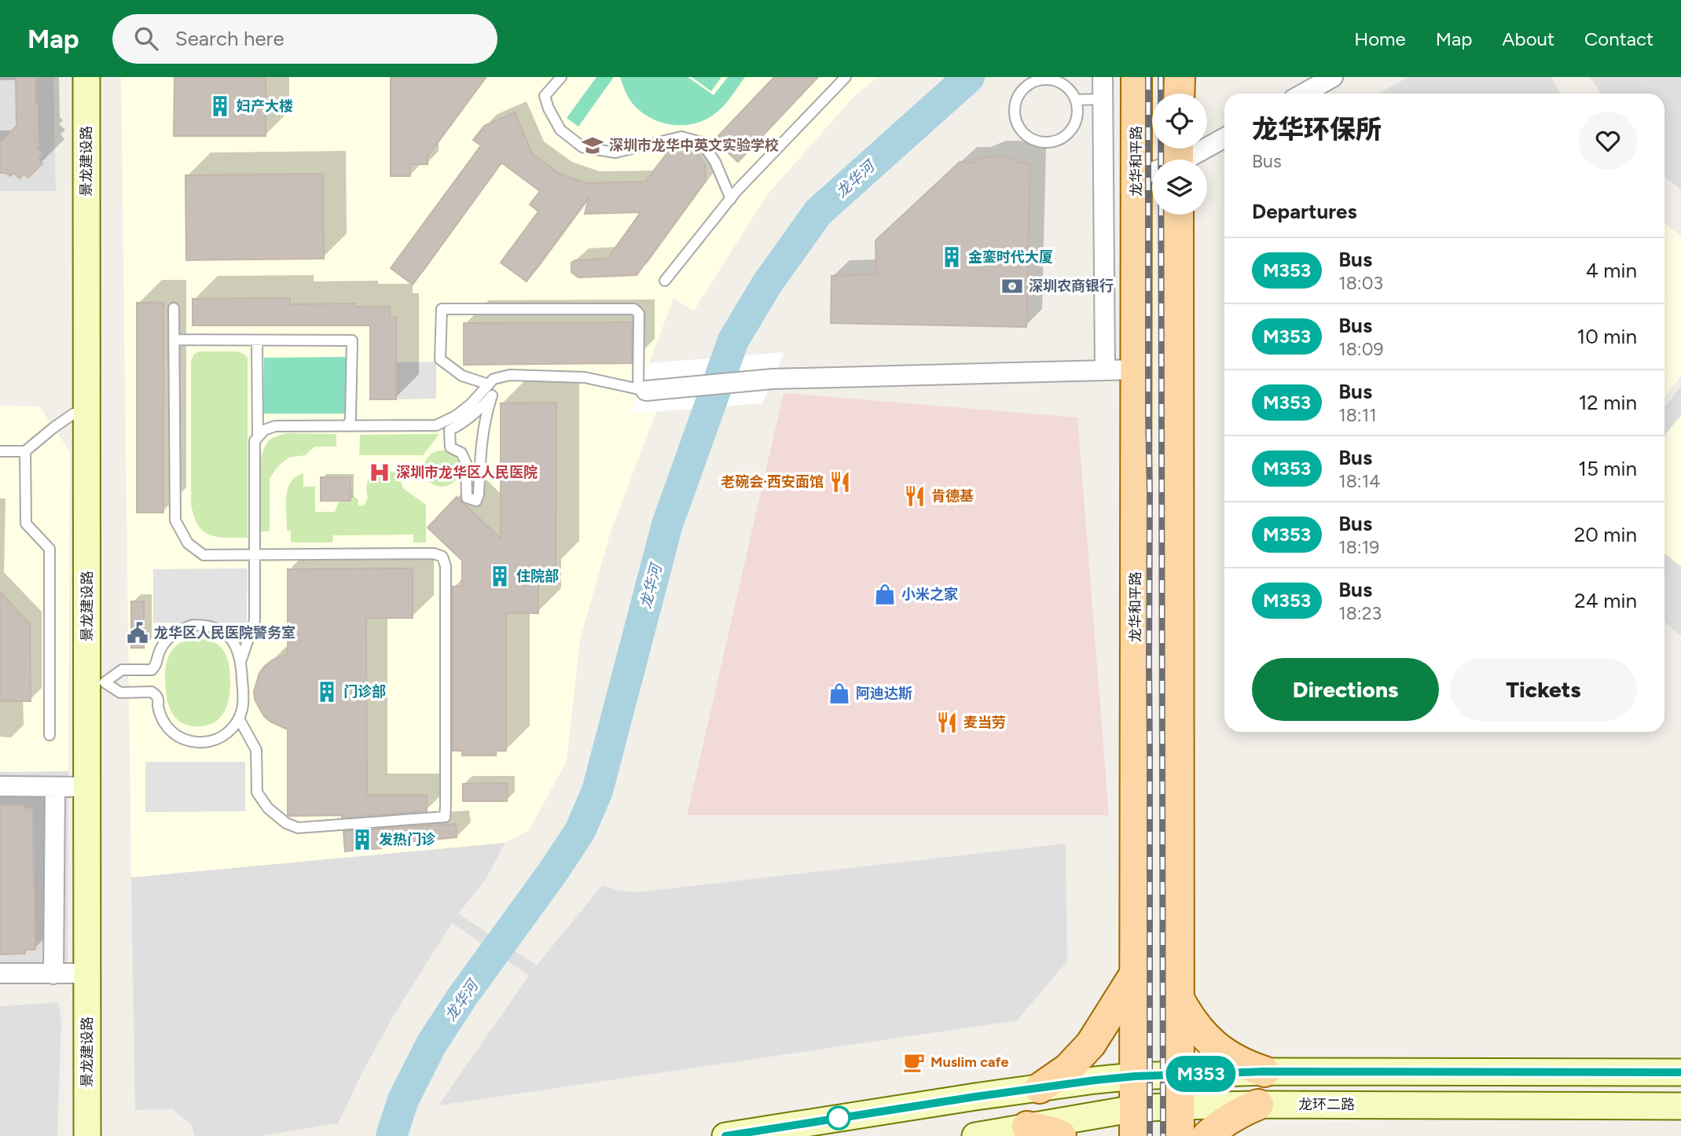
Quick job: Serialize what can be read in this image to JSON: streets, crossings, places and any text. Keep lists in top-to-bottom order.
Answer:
{
  "streets": {
    "main road": ["景龙建设路", "龙华和平路", "龙环二路"]
  },
  "crossings": [
    ["龙华和平路", "龙环二路"]
  ],
  "water": ["龙华河"],
  "places": {
    "building": [
      "妇产大楼",
      "金銮时代大厦",
      "住院部",
      "门诊部",
      "发热门诊"
    ],
    "school or university": ["深圳市龙华中英文实验学校"],
    "bank": ["深圳农商银行"],
    "hospital": ["深圳市龙华区人民医院"],
    "restaurant": ["老碗会·西安面馆", "肯德基", "麦当劳"],
    "shop": ["小米之家", "阿迪达斯"],
    "public building": ["龙华区人民医院警务室"],
    "cafe": ["Muslim cafe"]
  },
  "lines": ["bus line M353"],
  "page": {
    "header": "Map",
    "search": "Search here",
    "nav": [
      "Home",
      "Map",
      "About",
      "Contact"
    ],
    "on_map": "M353",
    "heading": [
      ["龙华环保所", "Bus"],
      "Departures"
    ],
    "list": [
      {
        "mark": "M353",
        "name": "Bus",
        "note": "18:03",
        "value": "4 min"
      },
      {
        "mark": "M353",
        "name": "Bus",
        "note": "18:09",
        "value": "10 min"
      },
      {
        "mark": "M353",
        "name": "Bus",
        "note": "18:11",
        "value": "12 min"
      },
      {
        "mark": "M353",
        "name": "Bus",
        "note": "18:14",
        "value": "15 min"
      },
      {
        "mark": "M353",
        "name": "Bus",
        "note": "18:19",
        "value": "20 min"
      },
      {
        "mark": "M353",
        "name": "Bus",
        "note": "18:23",
        "value": "24 min"
      }
    ],
    "buttons": ["Directions", "Tickets"]
  }
}
